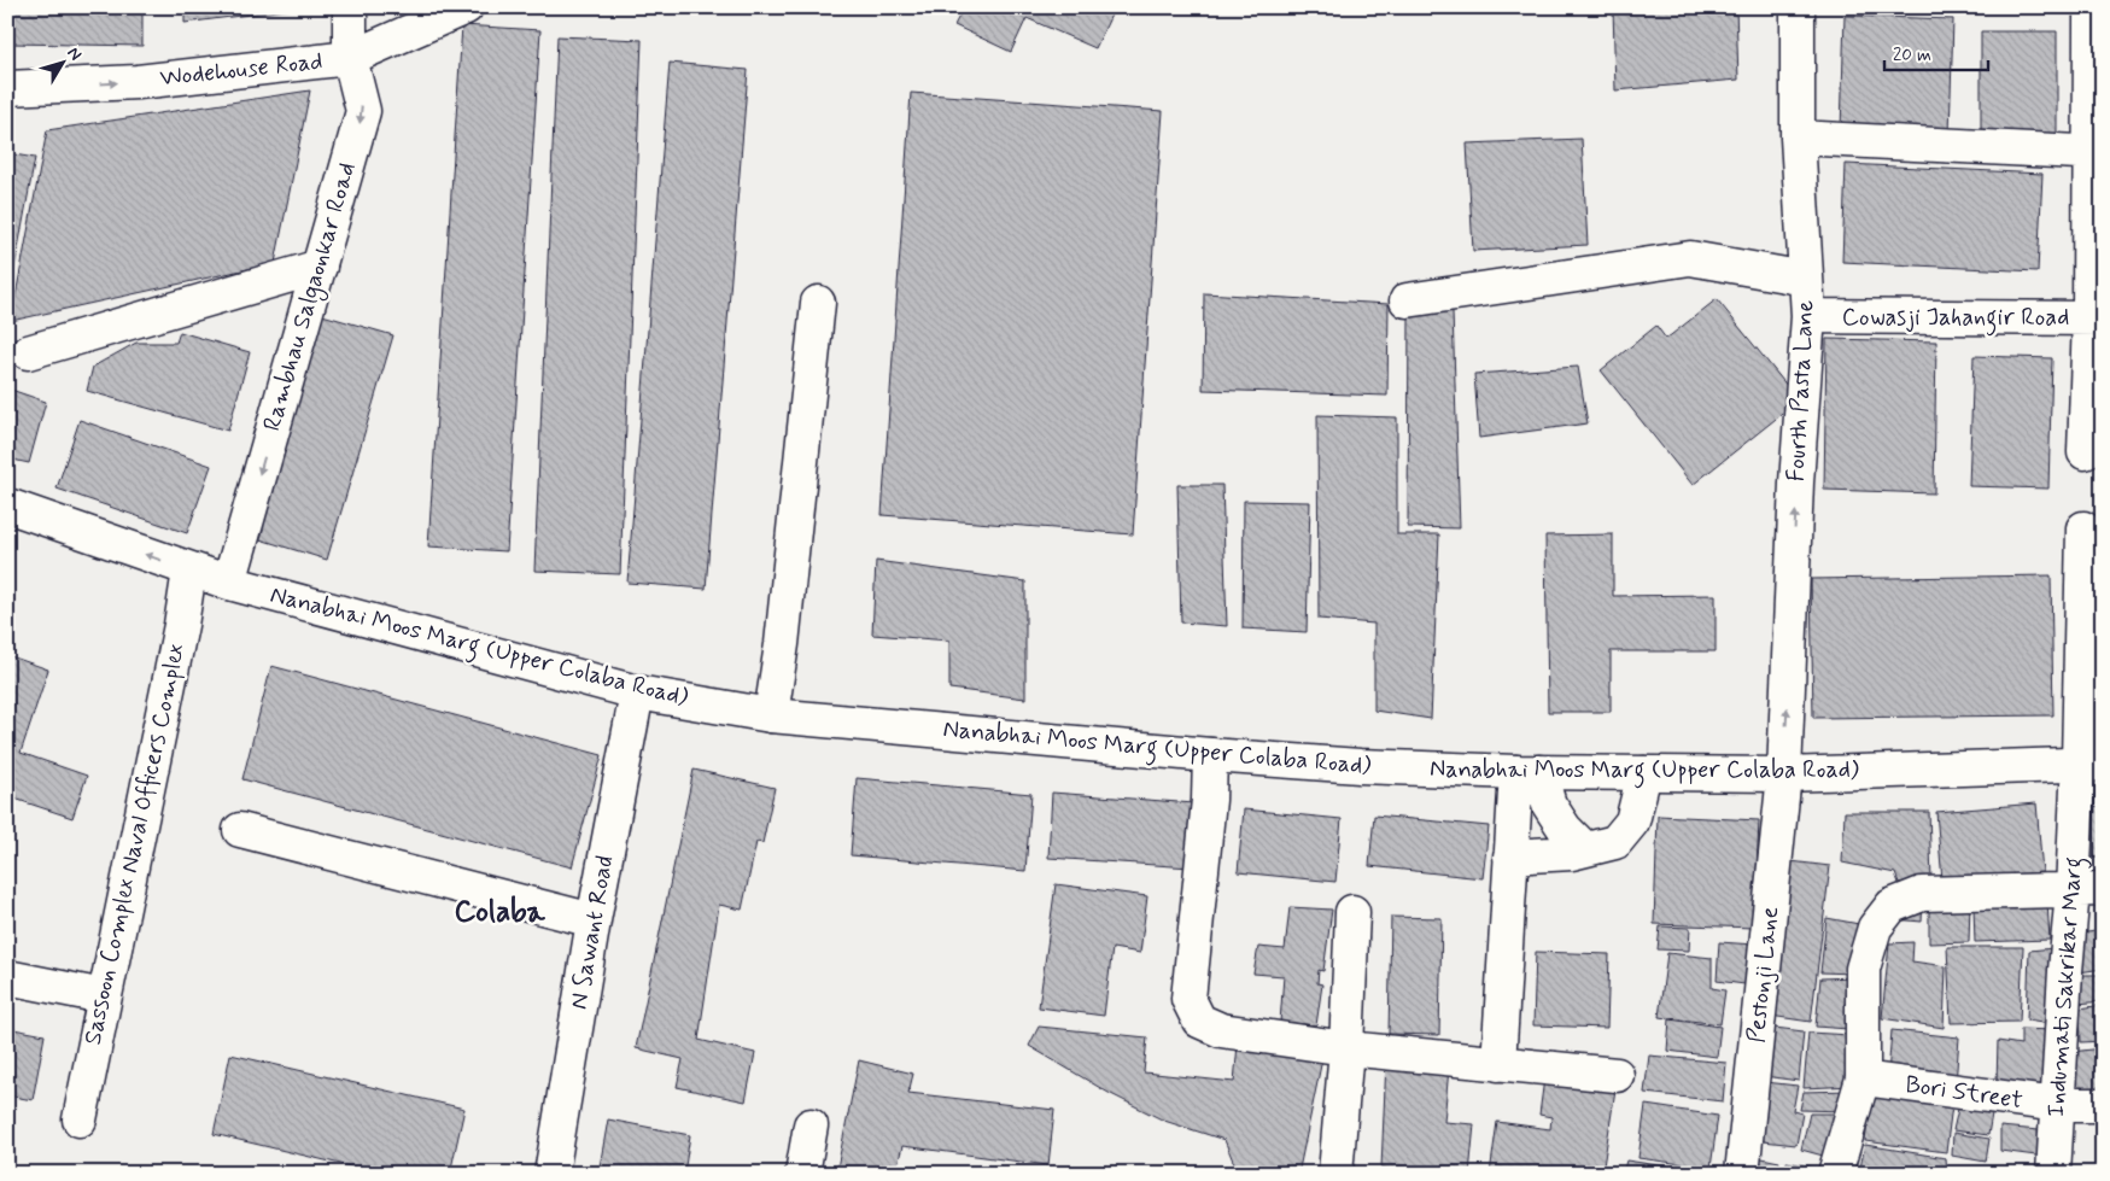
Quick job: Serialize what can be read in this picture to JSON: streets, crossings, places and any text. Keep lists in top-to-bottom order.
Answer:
{
  "streets": {
    "street": [
      "Wodehouse Road",
      "Rambhau Salgaonkar Road",
      "Cowasji Jahangir Road",
      "Fourth Pasta Lane",
      "Nanabhai Moos Marg (Upper Colaba Road)",
      "Sassoon Complex Naval Officers Complex",
      "N Sawant Road",
      "Pestonji Lane",
      "Indumati Sakrikar Marg",
      "Bori Street"
    ]
  },
  "crossings": [
    ["Wodehouse Road", "Rambhau Salgaonkar Road"],
    ["Rambhau Salgaonkar Road", "Nanabhai Moos Marg (Upper Colaba Road)"],
    ["Cowasji Jahangir Road", "Fourth Pasta Lane"],
    ["Fourth Pasta Lane", "Nanabhai Moos Marg (Upper Colaba Road)"],
    ["Fourth Pasta Lane", "Pestonji Lane"],
    ["Nanabhai Moos Marg (Upper Colaba Road)", "Sassoon Complex Naval Officers Complex"],
    ["Nanabhai Moos Marg (Upper Colaba Road)", "N Sawant Road"],
    ["Nanabhai Moos Marg (Upper Colaba Road)", "Pestonji Lane"],
    ["Nanabhai Moos Marg (Upper Colaba Road)", "Indumati Sakrikar Marg"],
    ["Indumati Sakrikar Marg", "Bori Street"]
  ],
  "one_way": ["Rambhau Salgaonkar Road", "Fourth Pasta Lane"],
  "districts": ["Colaba"],
  "scale_bar": "20 m",
  "north": "top right"
}
